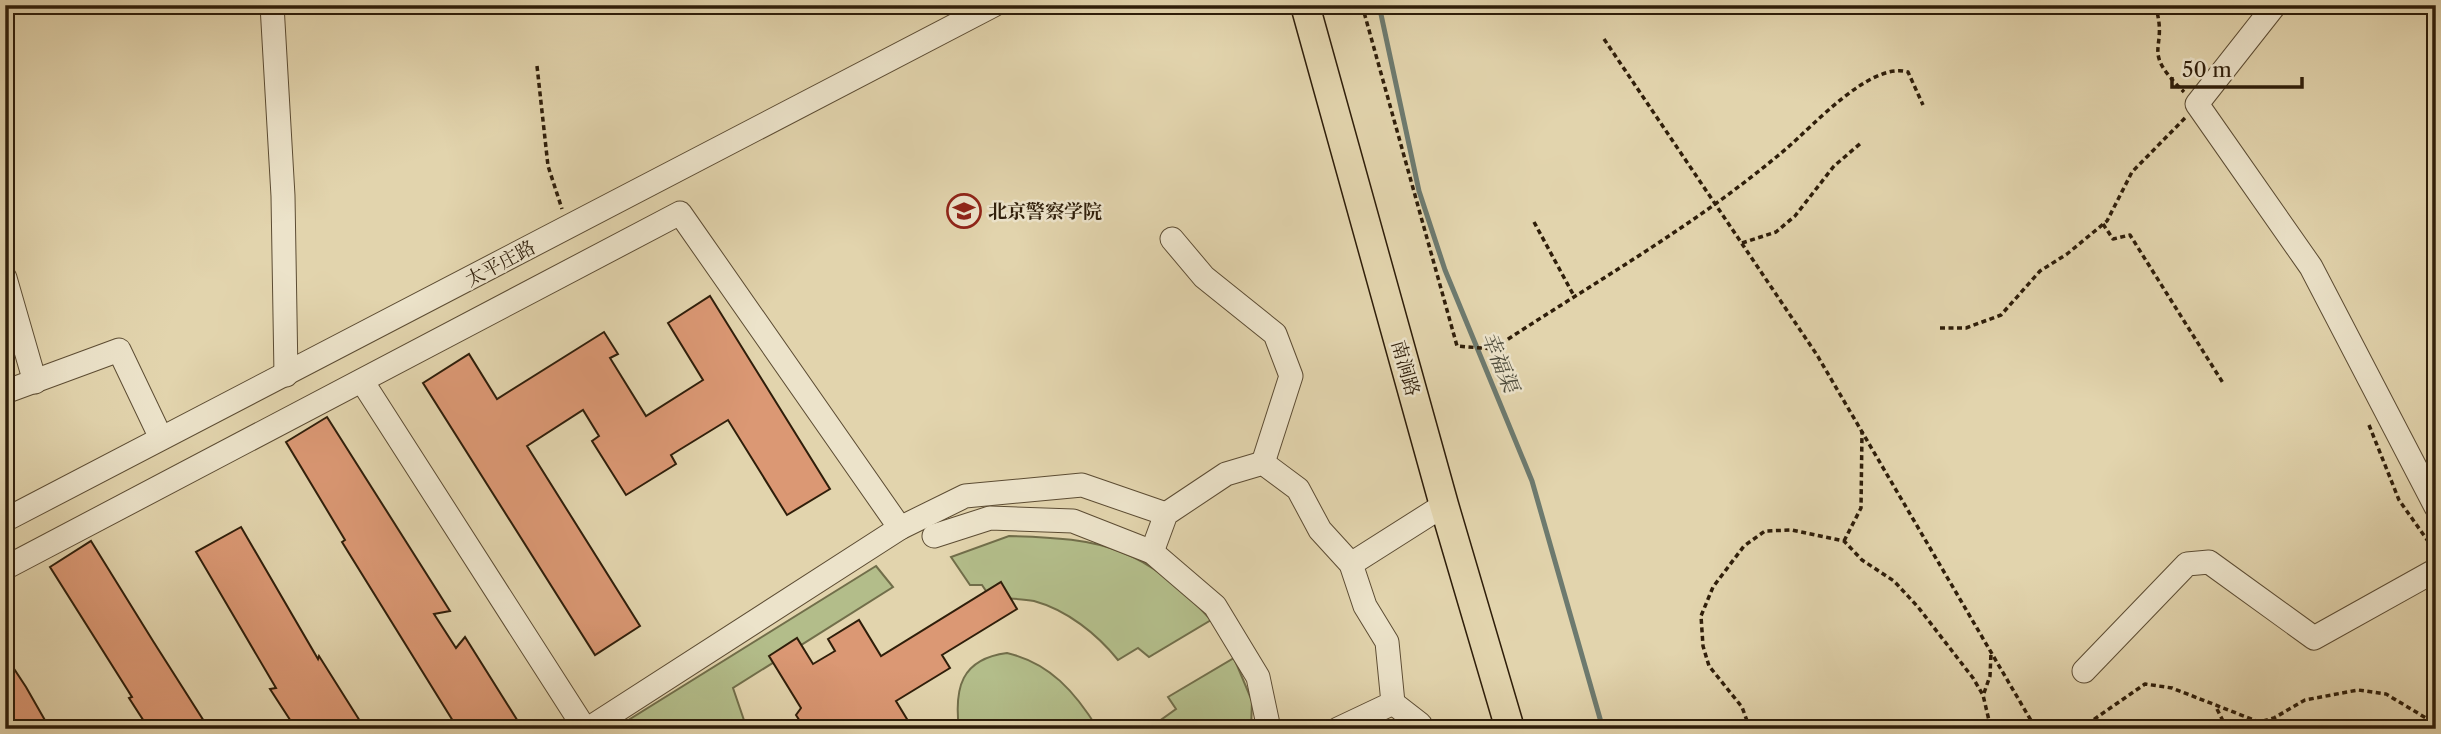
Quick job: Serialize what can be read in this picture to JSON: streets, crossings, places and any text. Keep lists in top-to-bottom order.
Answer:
{
  "streets": {
    "main road": ["南涧路"],
    "street": ["太平庄路"]
  },
  "water": ["幸福渠"],
  "places": {
    "school or university": ["北京警察学院"]
  },
  "scale_bar": "50 m"
}
